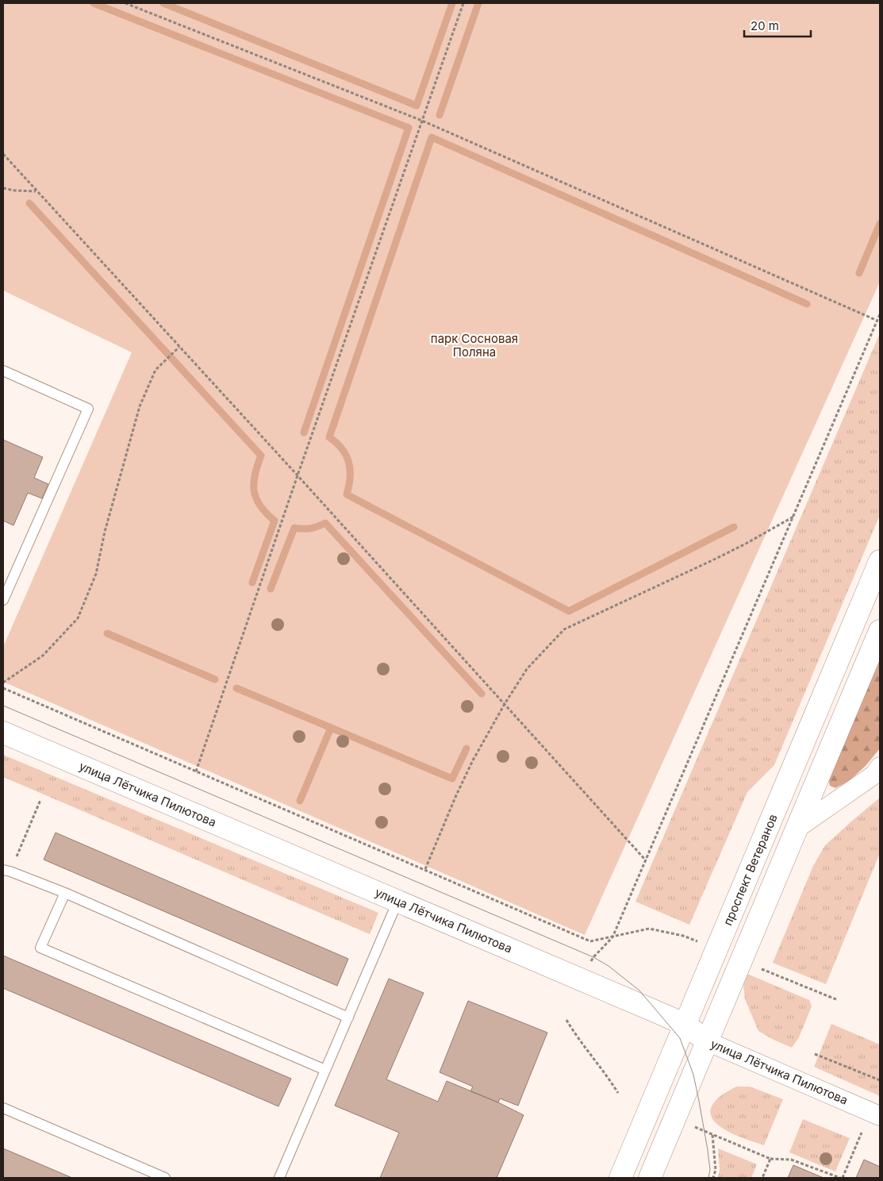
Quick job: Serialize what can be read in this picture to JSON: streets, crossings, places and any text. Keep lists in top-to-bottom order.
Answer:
{
  "streets": {
    "main road": ["улица Лётчика Пилютова", "проспект Ветеранов"]
  },
  "crossings": [
    ["улица Лётчика Пилютова", "проспект Ветеранов"]
  ],
  "parks": ["парк Сосновая Поляна"],
  "scale_bar": "20 m"
}
